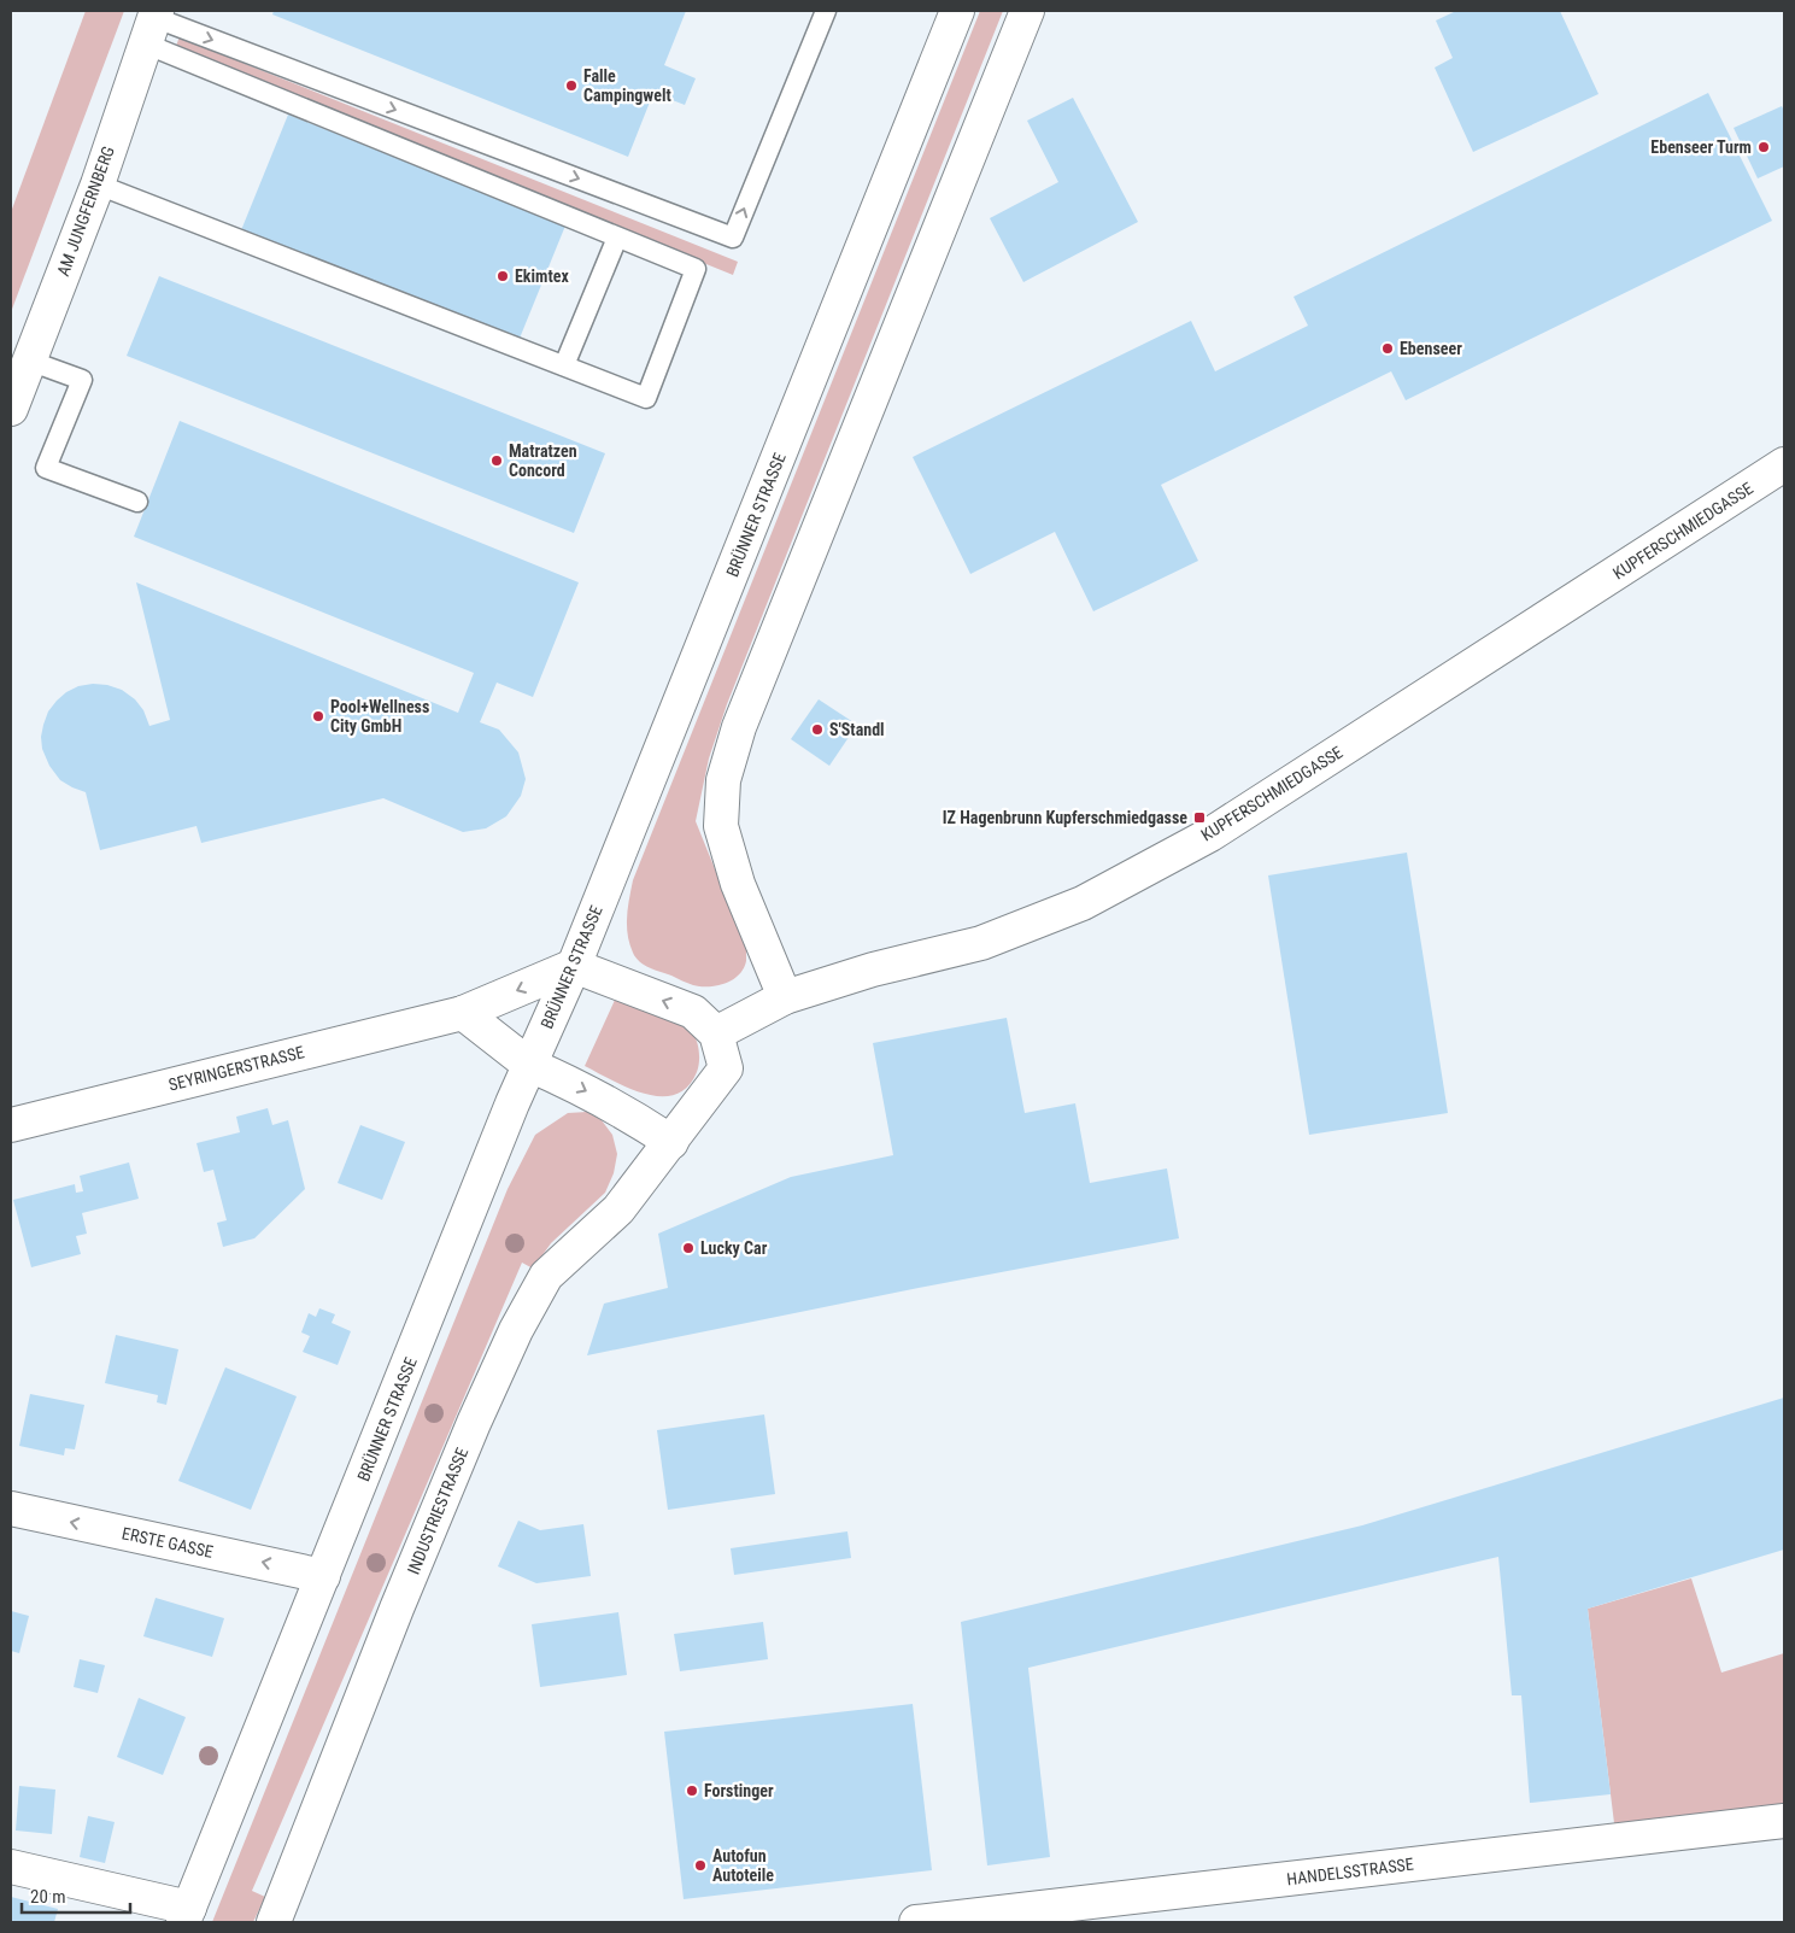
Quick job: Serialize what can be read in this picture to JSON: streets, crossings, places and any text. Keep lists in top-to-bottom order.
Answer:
{
  "streets": {
    "street": [
      "AM JUNGFERNBERG",
      "BRÜNNER STRASSE",
      "KUPFERSCHMIEDGASSE",
      "SEYRINGERSTRASSE",
      "INDUSTRIESTRASSE",
      "ERSTE GASSE",
      "HANDELSSTRASSE"
    ]
  },
  "crossings": [
    ["BRÜNNER STRASSE", "SEYRINGERSTRASSE"],
    ["BRÜNNER STRASSE", "ERSTE GASSE"]
  ],
  "one_way": ["ERSTE GASSE"],
  "places": {
    "other": [
      "Falle Campingwelt",
      "Ebenseer Turm",
      "Ekimtex",
      "Ebenseer",
      "Matratzen Concord",
      "Pool+Wellness City GmbH",
      "S'Standl",
      "Lucky Car",
      "Forstinger",
      "Autofun Autoteile"
    ],
    "transit": ["IZ Hagenbrunn Kupferschmiedgasse"]
  },
  "scale_bar": "20 m"
}
